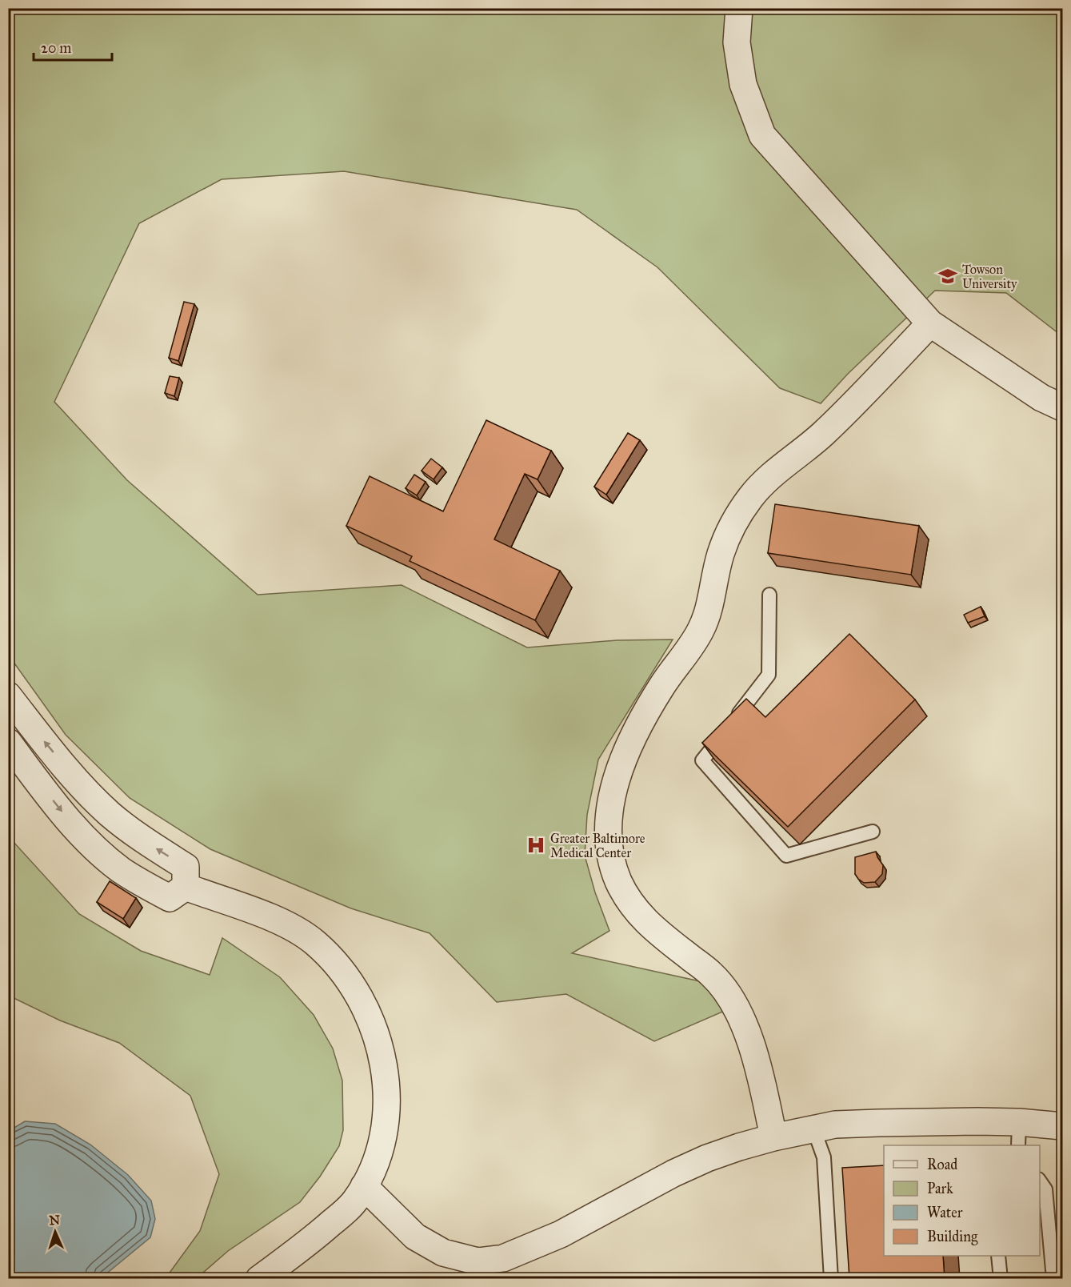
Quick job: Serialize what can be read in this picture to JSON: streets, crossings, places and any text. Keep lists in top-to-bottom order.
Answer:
{
  "places": {
    "school or university": ["Towson University"],
    "hospital": ["Greater Baltimore Medical Center"]
  },
  "legend": [
    "Road",
    "Park",
    "Water",
    "Building"
  ],
  "scale_bar": "20 m",
  "north": "top"
}
